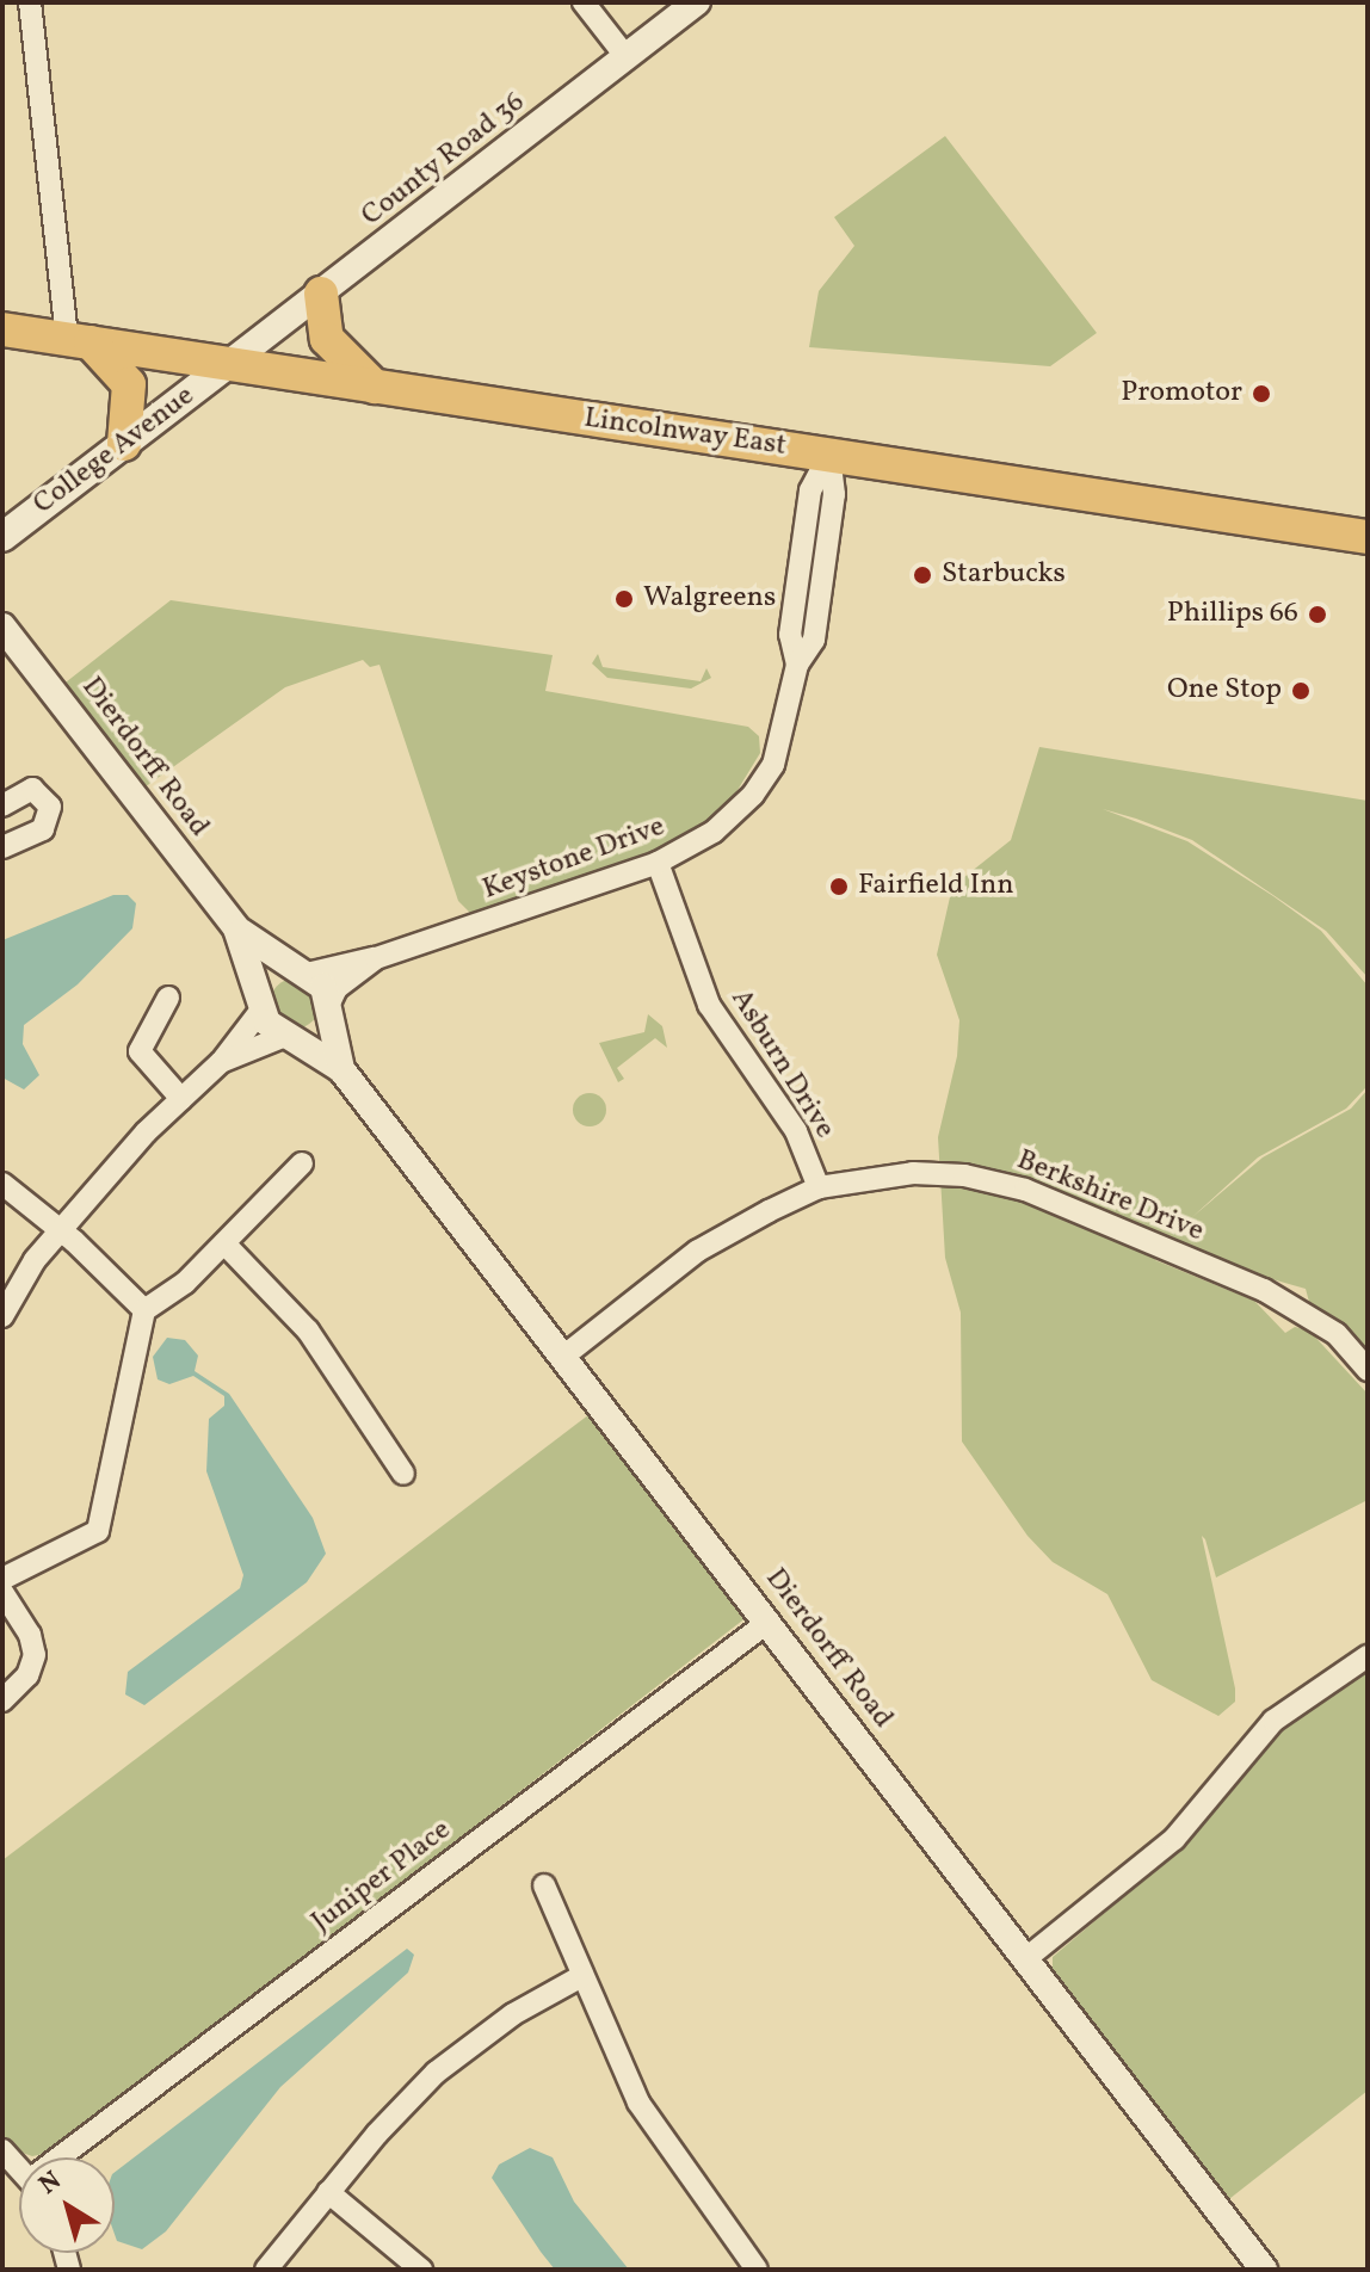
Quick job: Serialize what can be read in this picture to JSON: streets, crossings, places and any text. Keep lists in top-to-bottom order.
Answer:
{
  "streets": {
    "highway": ["Lincolnway East"],
    "main road": ["College Avenue"],
    "street": [
      "County Road 36",
      "Dierdorff Road",
      "Keystone Drive",
      "Asburn Drive",
      "Berkshire Drive",
      "Juniper Place"
    ]
  },
  "crossings": [
    ["County Road 36", "Lincolnway East"],
    ["County Road 36", "College Avenue"],
    ["Lincolnway East", "College Avenue"],
    ["Lincolnway East", "Keystone Drive"],
    ["Dierdorff Road", "Keystone Drive"],
    ["Dierdorff Road", "Berkshire Drive"],
    ["Dierdorff Road", "Juniper Place"],
    ["Keystone Drive", "Asburn Drive"],
    ["Asburn Drive", "Berkshire Drive"]
  ],
  "places": [
    "Promotor",
    "Starbucks",
    "Walgreens",
    "Phillips 66",
    "One Stop",
    "Fairfield Inn"
  ],
  "north": "top left"
}
